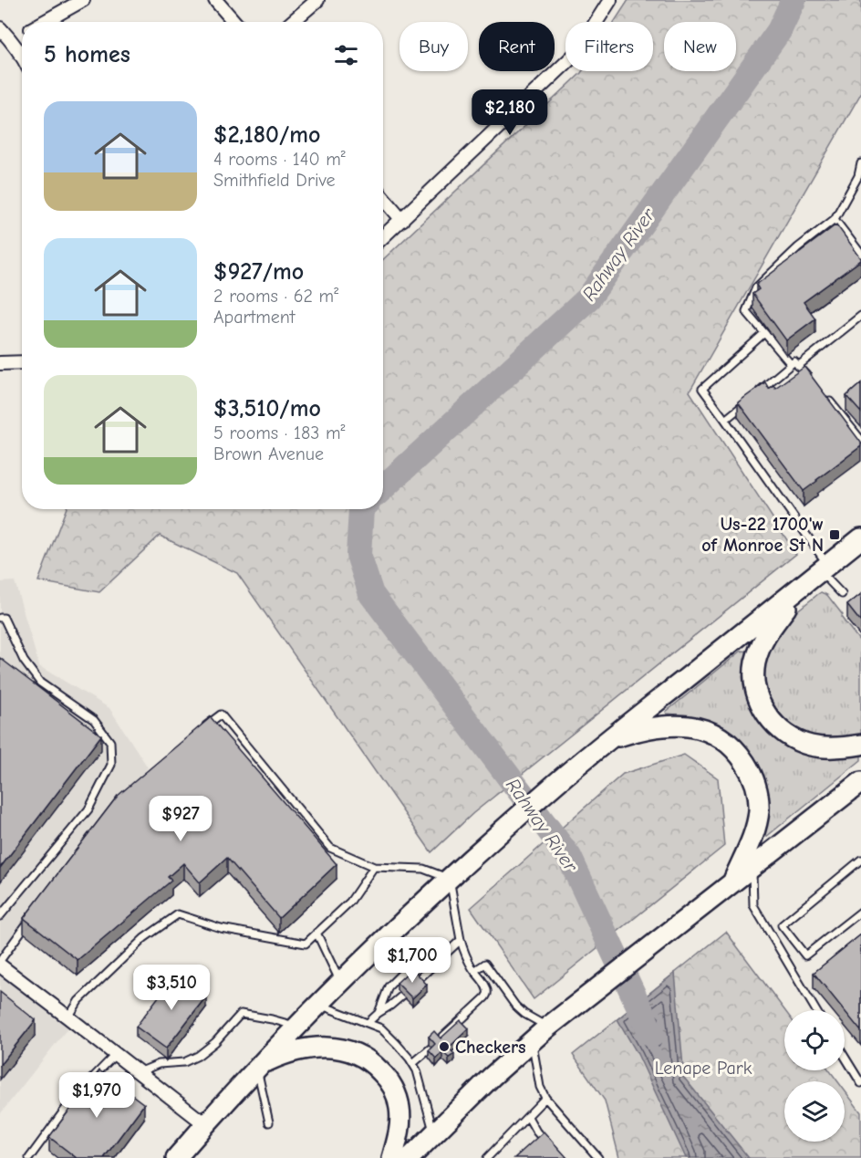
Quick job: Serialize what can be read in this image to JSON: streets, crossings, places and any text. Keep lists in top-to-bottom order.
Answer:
{
  "water": ["Rahway River"],
  "parks": ["Lenape Park"],
  "places": {
    "transit": ["Us-22 1700'w of Monroe St N"],
    "other": ["Checkers"]
  },
  "page": {
    "chip": [
      "Buy",
      "Rent",
      "Filters",
      "New"
    ],
    "heading": "5 homes",
    "list": [
      {
        "name": "$2,180/mo",
        "note": "4 rooms · 140 m² · Smithfield Drive"
      },
      {
        "name": "$927/mo",
        "note": "2 rooms · 62 m² · Apartment"
      },
      {
        "name": "$3,510/mo",
        "note": "5 rooms · 183 m² · Brown Avenue"
      }
    ],
    "price": [
      "$2,180",
      "$927",
      "$1,700",
      "$3,510",
      "$1,970"
    ]
  }
}
